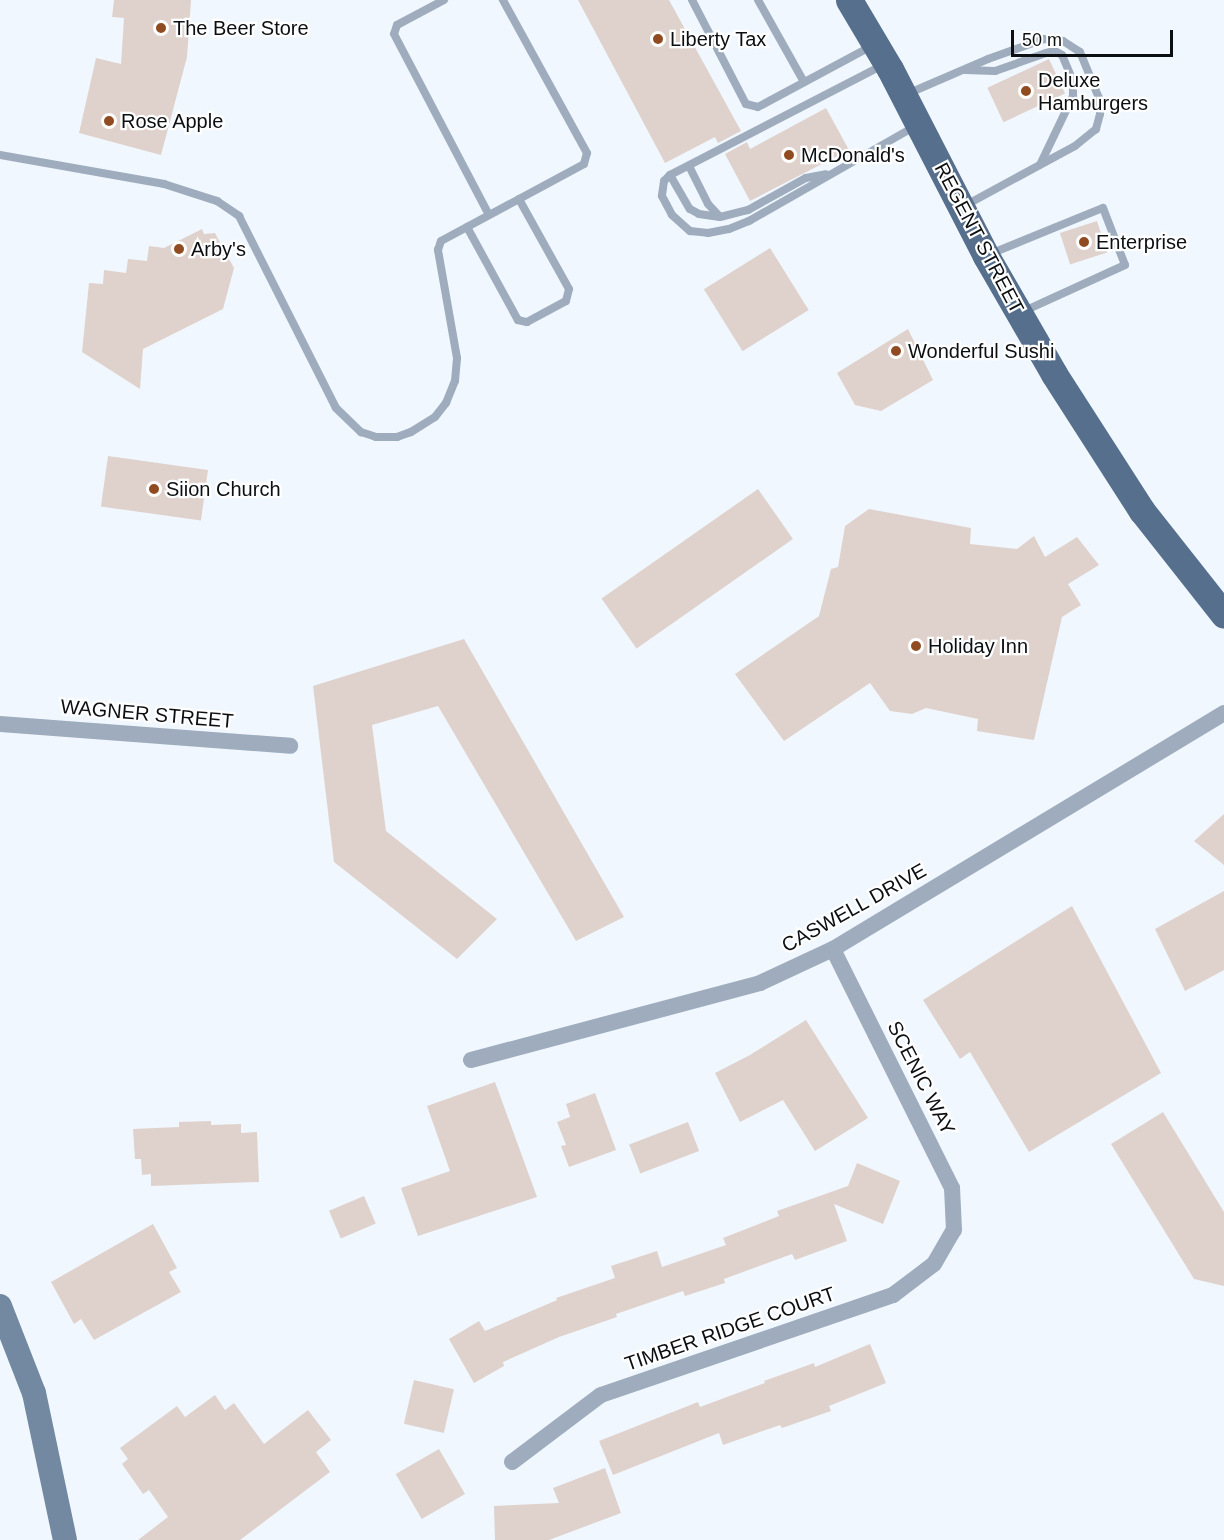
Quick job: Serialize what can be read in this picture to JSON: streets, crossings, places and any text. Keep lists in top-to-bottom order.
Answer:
{
  "streets": {
    "main road": ["REGENT STREET"],
    "street": [
      "WAGNER STREET",
      "CASWELL DRIVE",
      "SCENIC WAY",
      "TIMBER RIDGE COURT"
    ]
  },
  "crossings": [
    ["CASWELL DRIVE", "SCENIC WAY"],
    ["SCENIC WAY", "TIMBER RIDGE COURT"]
  ],
  "places": [
    "The Beer Store",
    "Liberty Tax",
    "Deluxe Hamburgers",
    "Rose Apple",
    "McDonald's",
    "Enterprise",
    "Arby's",
    "Wonderful Sushi",
    "Siion Church",
    "Holiday Inn"
  ],
  "scale_bar": "50 m"
}
